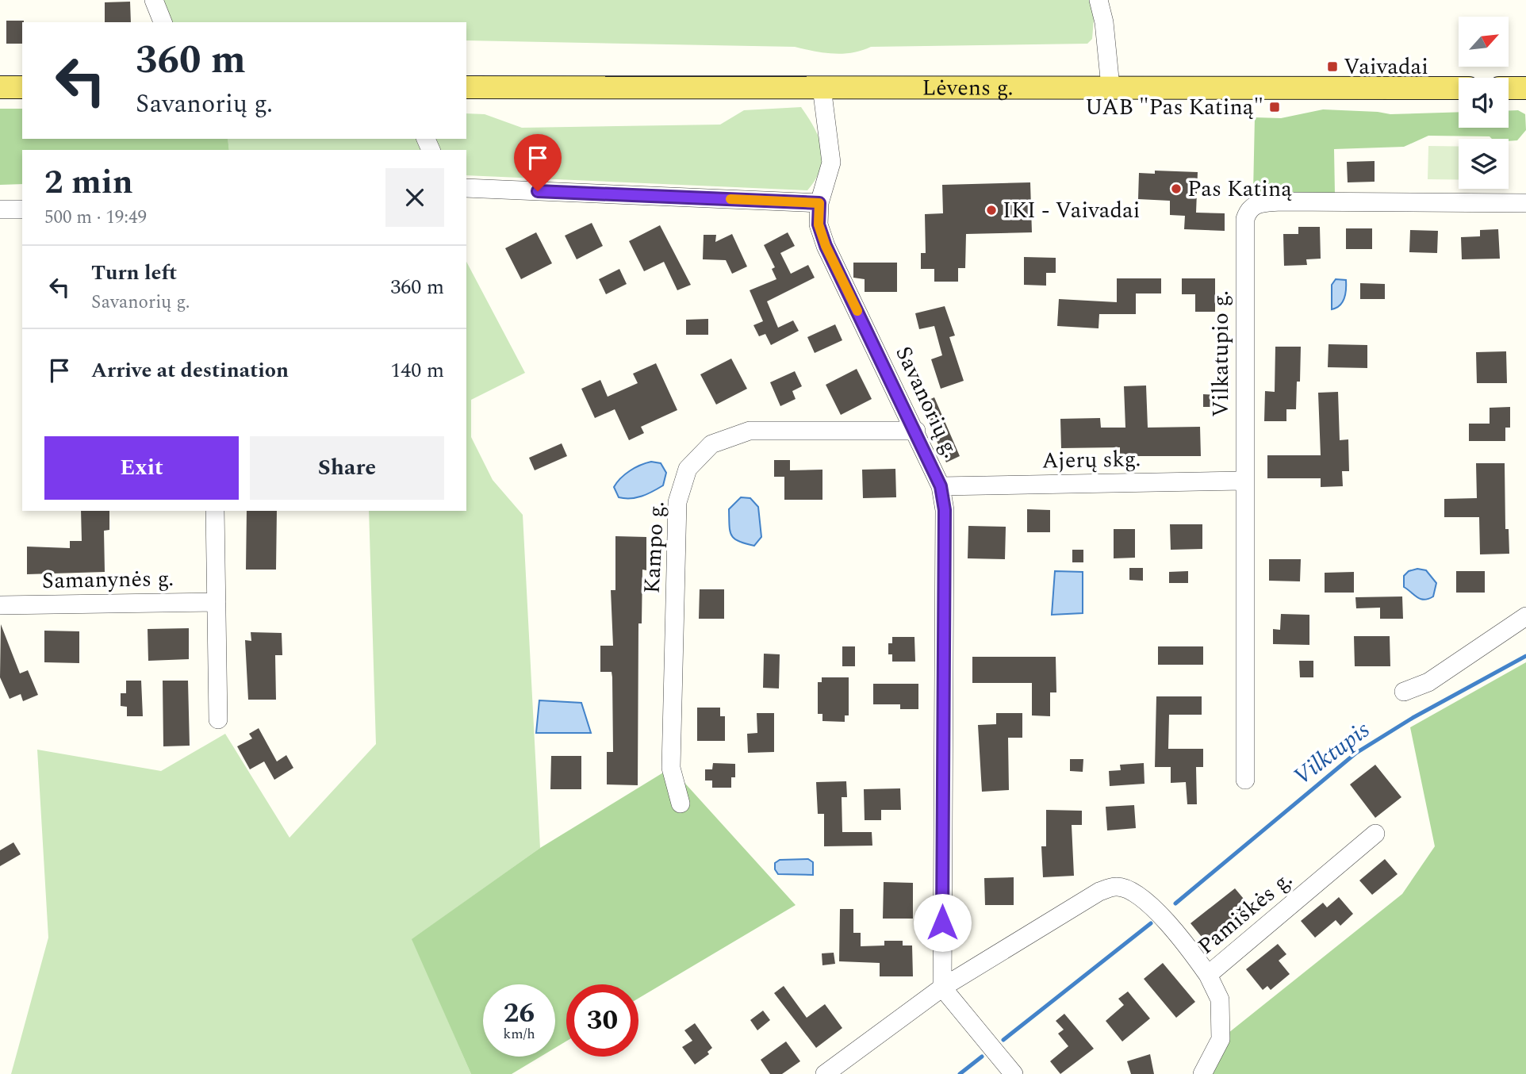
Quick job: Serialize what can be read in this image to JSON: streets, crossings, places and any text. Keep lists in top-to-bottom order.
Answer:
{
  "streets": {
    "main road": ["Lėvens g."],
    "street": [
      "Vilkatupio g.",
      "Savanorių g.",
      "Ajerų skg.",
      "Kampo g.",
      "Samanynės g.",
      "Pamiškės g."
    ]
  },
  "crossings": [
    ["Lėvens g.", "Savanorių g."],
    ["Vilkatupio g.", "Ajerų skg."],
    ["Savanorių g.", "Ajerų skg."],
    ["Savanorių g.", "Kampo g."],
    ["Savanorių g.", "Pamiškės g."]
  ],
  "water": ["Vilktupis"],
  "places": {
    "transit": ["Vaivadai", "UAB \"Pas Katiną\""],
    "other": ["Pas Katiną", "IKI - Vaivadai"]
  },
  "north": "top right",
  "page": {
    "turn": ["360 m", "Savanorių g."],
    "heading": ["2 min", "500 m · 19:49"],
    "list": [
      {
        "name": "Turn left",
        "note": "Savanorių g.",
        "value": "360 m"
      },
      {
        "name": "Arrive at destination",
        "value": "140 m"
      }
    ],
    "buttons": ["Exit", "Share"],
    "speed": "26 km/h",
    "limit": "30"
  }
}
